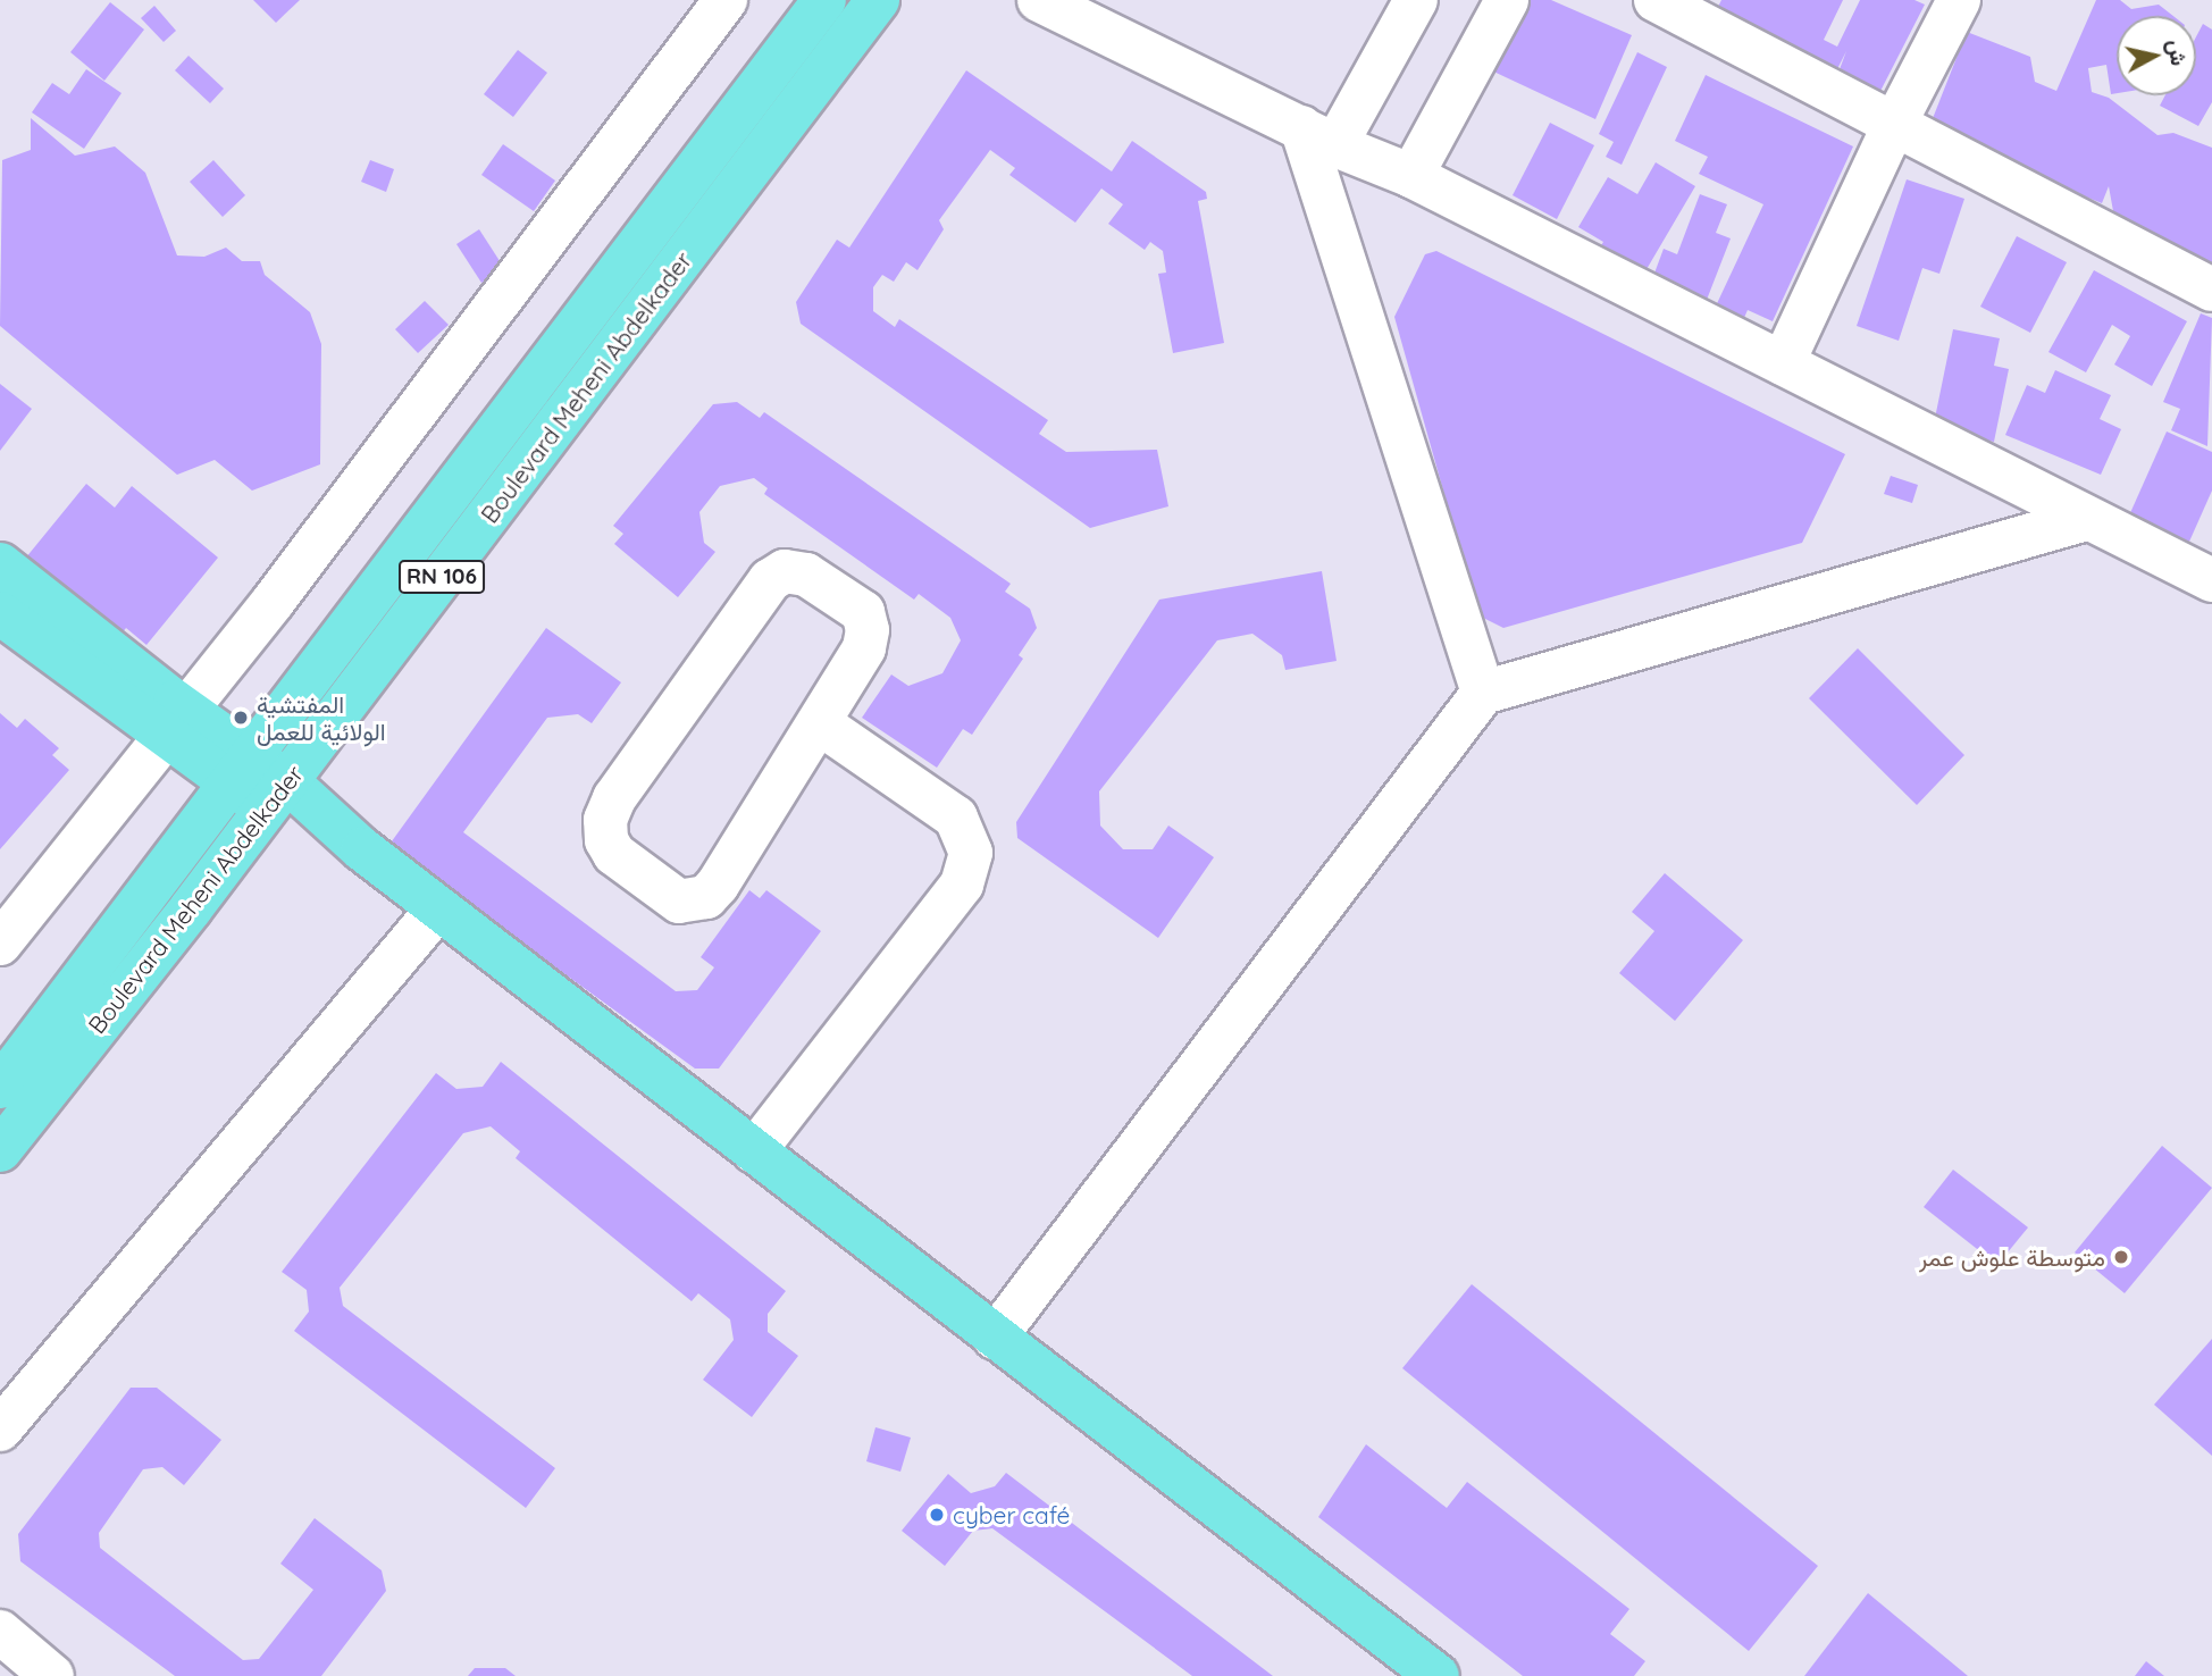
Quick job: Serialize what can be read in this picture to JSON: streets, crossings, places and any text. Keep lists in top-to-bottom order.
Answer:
{
  "streets": {
    "main road": ["Boulevard Meheni Abdelkader", "RN 106"]
  },
  "places": ["المفتشية الولائية للعمل", "متوسطة علوش عمر", "cyber café"],
  "north": "right"
}
